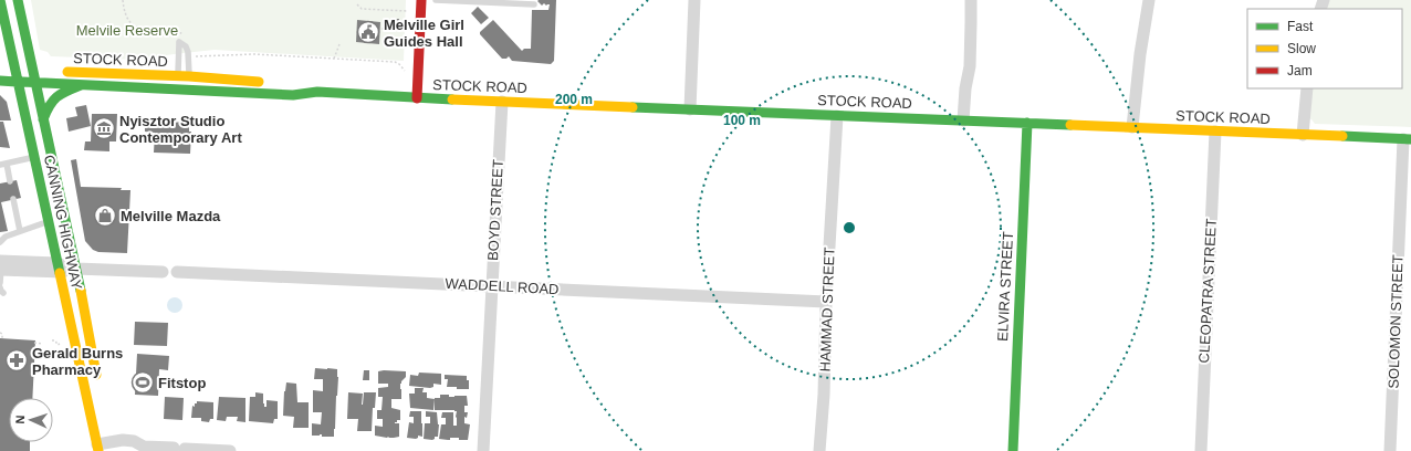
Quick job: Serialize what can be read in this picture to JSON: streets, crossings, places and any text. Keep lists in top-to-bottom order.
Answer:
{
  "streets": {
    "main road": ["STOCK ROAD", "CANNING HIGHWAY", "ELVIRA STREET"],
    "street": [
      "BOYD STREET",
      "WADDELL ROAD",
      "CLEOPATRA STREET",
      "HAMMAD STREET",
      "SOLOMON STREET"
    ]
  },
  "crossings": [
    ["STOCK ROAD", "BOYD STREET"],
    ["STOCK ROAD", "CANNING HIGHWAY"],
    ["STOCK ROAD", "ELVIRA STREET"],
    ["STOCK ROAD", "CLEOPATRA STREET"],
    ["STOCK ROAD", "HAMMAD STREET"],
    ["STOCK ROAD", "SOLOMON STREET"],
    ["BOYD STREET", "WADDELL ROAD"],
    ["WADDELL ROAD", "HAMMAD STREET"]
  ],
  "parks": ["Melvile Reserve"],
  "places": {
    "public building": ["Melville Girl Guides Hall"],
    "museum": ["Nyisztor Studio Contemporary Art"],
    "shop": ["Melville Mazda"],
    "pharmacy": ["Gerald Burns Pharmacy"],
    "sports": ["Fitstop"]
  },
  "legend": ["Fast", "Slow", "Jam"],
  "north": "left",
  "rings": ["200 m", "100 m"]
}
